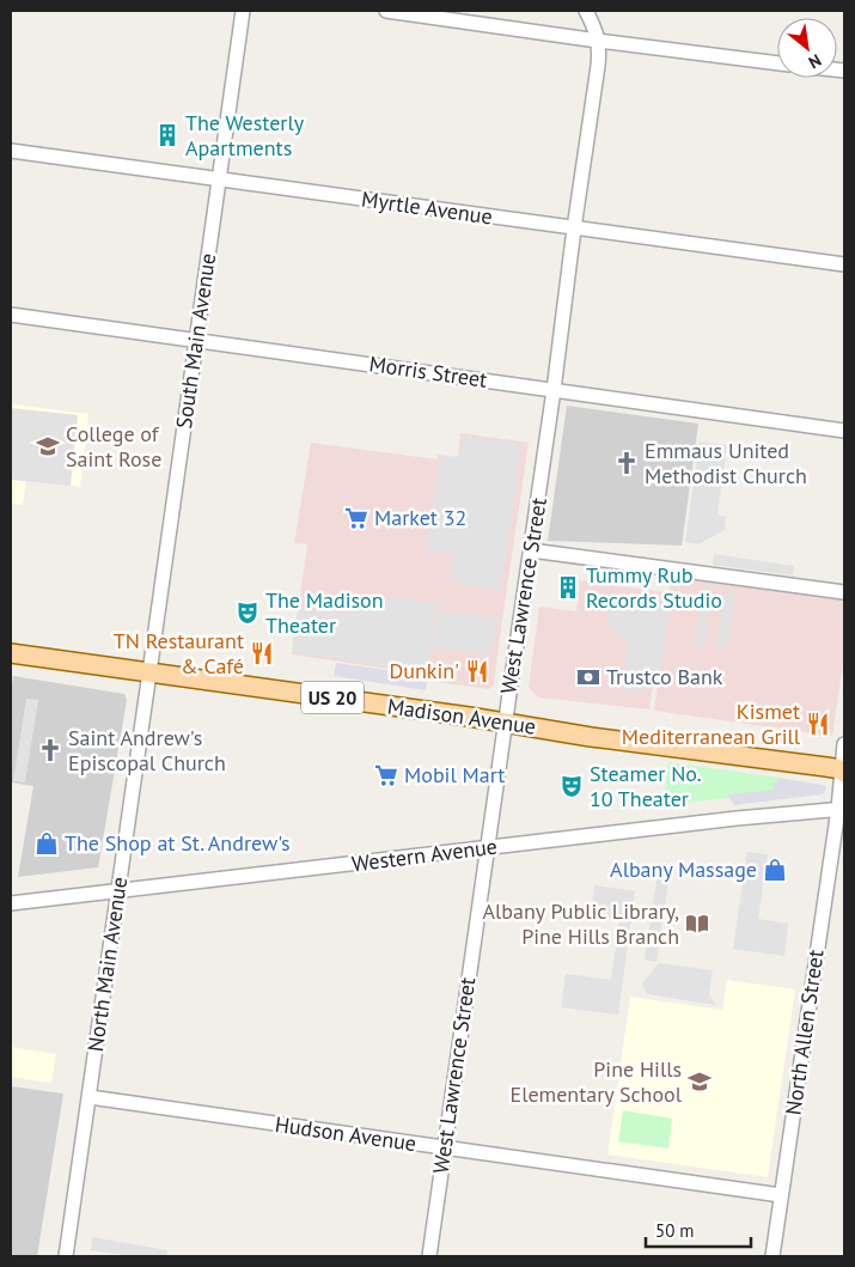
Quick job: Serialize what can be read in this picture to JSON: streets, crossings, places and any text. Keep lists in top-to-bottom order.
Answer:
{
  "streets": {
    "main road": ["US 20", "Madison Avenue"],
    "street": [
      "Myrtle Avenue",
      "South Main Avenue",
      "Morris Street",
      "West Lawrence Street",
      "Western Avenue",
      "North Main Avenue",
      "North Allen Street",
      "Hudson Avenue"
    ]
  },
  "crossings": [
    ["Myrtle Avenue", "South Main Avenue"],
    ["Myrtle Avenue", "West Lawrence Street"],
    ["South Main Avenue", "Morris Street"],
    ["South Main Avenue", "Madison Avenue"],
    ["South Main Avenue", "North Main Avenue"],
    ["Morris Street", "West Lawrence Street"],
    ["West Lawrence Street", "Madison Avenue"],
    ["West Lawrence Street", "Western Avenue"],
    ["West Lawrence Street", "Hudson Avenue"],
    ["Madison Avenue", "North Main Avenue"],
    ["Madison Avenue", "North Allen Street"],
    ["Western Avenue", "North Main Avenue"],
    ["Western Avenue", "North Allen Street"],
    ["North Main Avenue", "Hudson Avenue"],
    ["North Allen Street", "Hudson Avenue"]
  ],
  "places": {
    "building": ["The Westerly Apartments", "Tummy Rub Records Studio"],
    "school or university": ["College of Saint Rose", "Pine Hills Elementary School"],
    "church": ["Emmaus United Methodist Church", "Saint Andrew's Episcopal Church"],
    "supermarket": ["Market 32", "Mobil Mart"],
    "theatre": ["The Madison Theater", "Steamer No. 10 Theater"],
    "restaurant": ["TN Restaurant & Café", "Dunkin'", "Kismet Mediterranean Grill"],
    "bank": ["Trustco Bank"],
    "shop": ["The Shop at St. Andrew's", "Albany Massage"],
    "library": ["Albany Public Library, Pine Hills Branch"]
  },
  "scale_bar": "50 m",
  "north": "bottom right"
}
